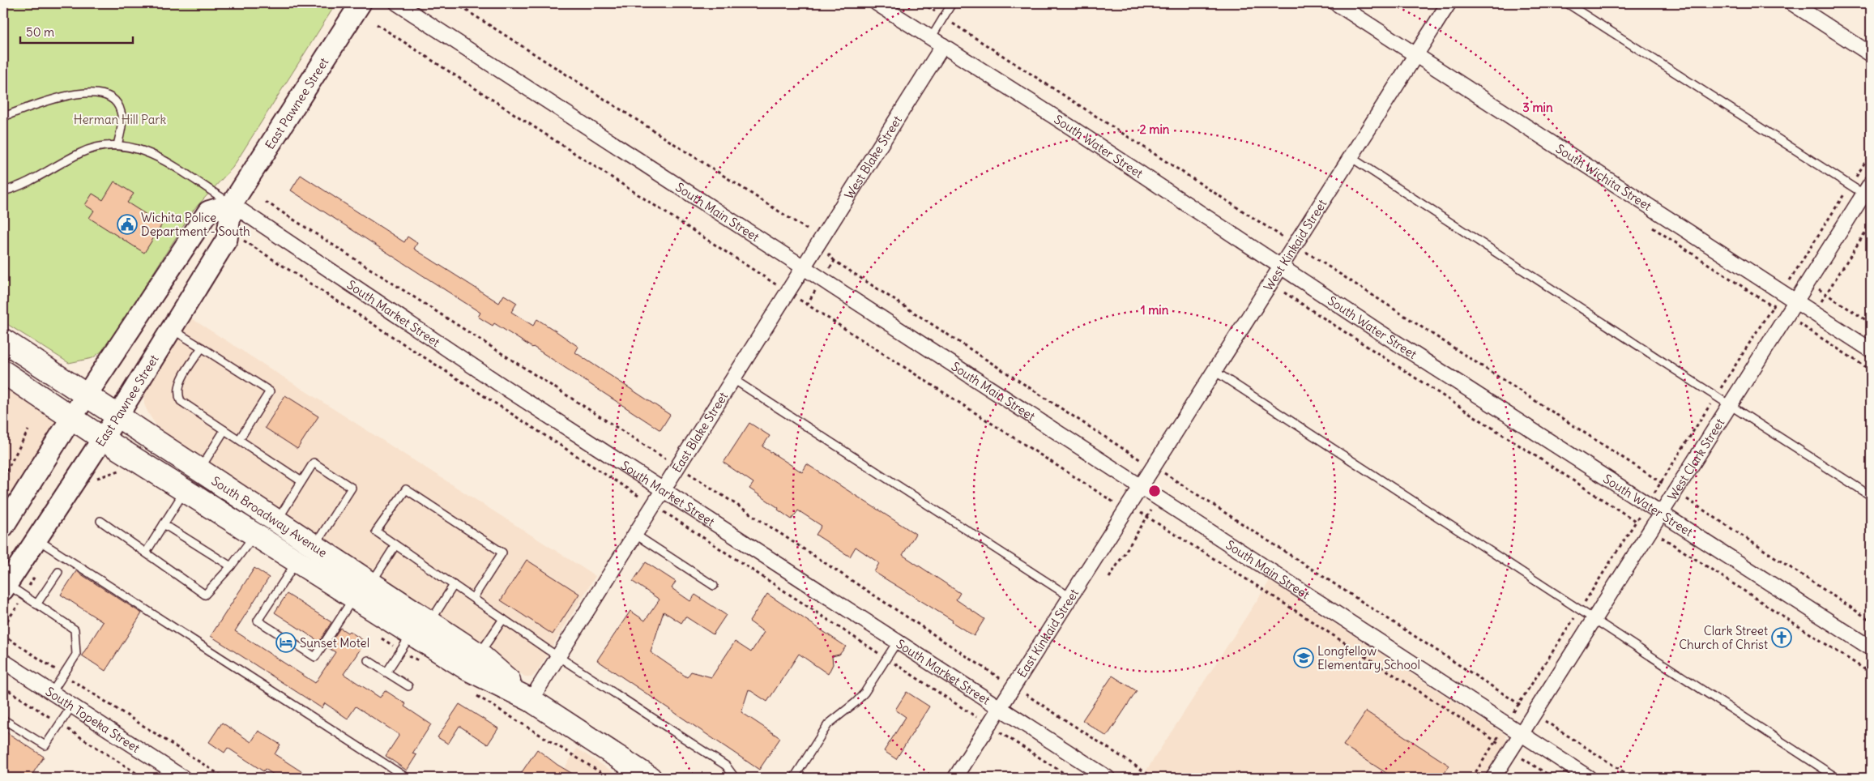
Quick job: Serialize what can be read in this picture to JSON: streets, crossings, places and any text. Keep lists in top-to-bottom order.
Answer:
{
  "streets": {
    "main road": ["East Pawnee Street", "South Broadway Avenue"],
    "street": [
      "South Water Street",
      "West Blake Street",
      "South Wichita Street",
      "South Main Street",
      "West Kinkaid Street",
      "South Market Street",
      "East Blake Street",
      "West Clark Street",
      "East Kinkaid Street",
      "South Topeka Street"
    ]
  },
  "crossings": [
    ["East Pawnee Street", "South Market Street"],
    ["East Pawnee Street", "South Broadway Avenue"],
    ["South Water Street", "West Blake Street"],
    ["South Water Street", "West Kinkaid Street"],
    ["South Water Street", "West Clark Street"],
    ["West Blake Street", "South Main Street"],
    ["West Blake Street", "East Blake Street"],
    ["South Wichita Street", "West Kinkaid Street"],
    ["South Wichita Street", "West Clark Street"],
    ["South Main Street", "West Kinkaid Street"],
    ["South Main Street", "East Blake Street"],
    ["South Main Street", "West Clark Street"],
    ["South Main Street", "East Kinkaid Street"],
    ["West Kinkaid Street", "East Kinkaid Street"],
    ["South Market Street", "East Blake Street"],
    ["South Market Street", "East Kinkaid Street"],
    ["East Blake Street", "South Broadway Avenue"]
  ],
  "parks": ["Herman Hill Park"],
  "places": {
    "public building": ["Wichita Police Department - South"],
    "church": ["Clark Street Church of Christ"],
    "hotel": ["Sunset Motel"],
    "school or university": ["Longfellow Elementary School"]
  },
  "scale_bar": "50 m",
  "rings": ["3 min", "2 min", "1 min"]
}
